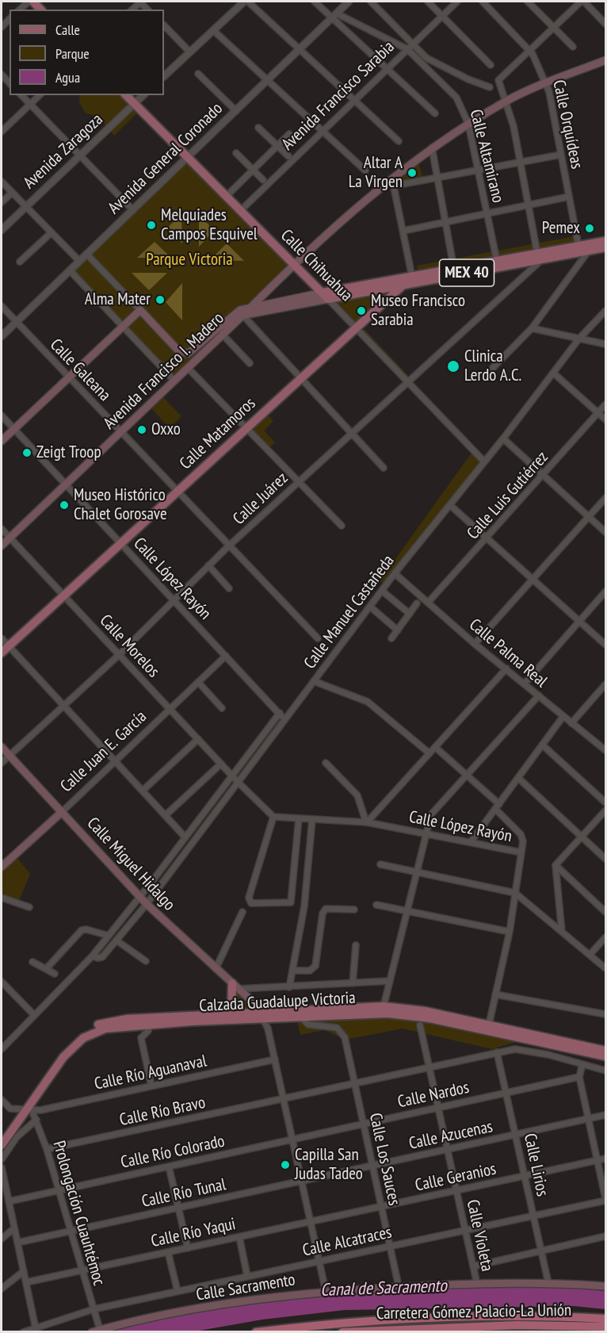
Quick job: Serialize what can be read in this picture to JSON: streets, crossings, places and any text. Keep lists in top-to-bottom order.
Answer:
{
  "streets": {
    "highway": ["Carretera Gómez Palacio-La Unión"],
    "main road": [
      "Calle Chihuahua",
      "MEX 40",
      "Avenida Francisco I. Madero",
      "Calle Matamoros",
      "Calle Juan E. García",
      "Calle Miguel Hidalgo",
      "Calzada Guadalupe Victoria",
      "Calle Sacramento"
    ],
    "street": [
      "Avenida Francisco Sarabia",
      "Calle Orquídeas",
      "Avenida Zaragoza",
      "Calle Altamirano",
      "Avenida General Coronado",
      "Calle Galeana",
      "Calle Luis Gutiérrez",
      "Calle Juárez",
      "Calle López Rayón",
      "Calle Manuel Castañeda",
      "Calle Morelos",
      "Calle Palma Real",
      "Calle Río Aguanaval",
      "Calle Nardos",
      "Calle Río Bravo",
      "Calle Azucenas",
      "Calle Río Colorado",
      "Calle Los Sauces",
      "Calle Lirios",
      "Calle Geranios",
      "Calle Río Tunal",
      "Prolongación Cuauhtémoc",
      "Calle Río Yaqui",
      "Calle Violeta",
      "Calle Alcatraces"
    ]
  },
  "crossings": [
    ["Avenida Francisco Sarabia", "Calle Altamirano"],
    ["Avenida Francisco Sarabia", "Calle Chihuahua"],
    ["Calle Orquídeas", "MEX 40"],
    ["Avenida Zaragoza", "Calle Chihuahua"],
    ["Calle Altamirano", "Avenida General Coronado"],
    ["Calle Altamirano", "MEX 40"],
    ["Avenida General Coronado", "Calle Chihuahua"],
    ["Avenida General Coronado", "Calle Galeana"],
    ["Calle Chihuahua", "MEX 40"],
    ["Calle Chihuahua", "Calle Matamoros"],
    ["Calle Chihuahua", "Calle Juárez"],
    ["Calle Chihuahua", "Calle Manuel Castañeda"],
    ["MEX 40", "Avenida Francisco I. Madero"],
    ["MEX 40", "Calle Matamoros"],
    ["MEX 40", "Calle Juárez"],
    ["Calle Galeana", "Avenida Francisco I. Madero"],
    ["Calle Galeana", "Calle Matamoros"],
    ["Calle Galeana", "Calle Juárez"],
    ["Avenida Francisco I. Madero", "Calle López Rayón"],
    ["Avenida Francisco I. Madero", "Calle Morelos"],
    ["Calle Matamoros", "Calle López Rayón"],
    ["Calle Matamoros", "Calle Morelos"],
    ["Calle Luis Gutiérrez", "Calle Palma Real"],
    ["Calle Juárez", "Calle López Rayón"],
    ["Calle Juárez", "Calle Morelos"],
    ["Calle Juárez", "Calle Miguel Hidalgo"],
    ["Calle López Rayón", "Calle Manuel Castañeda"],
    ["Calle López Rayón", "Calle Juan E. García"],
    ["Calle Manuel Castañeda", "Calle Morelos"],
    ["Calle Manuel Castañeda", "Calle Palma Real"],
    ["Calle Manuel Castañeda", "Calle Miguel Hidalgo"],
    ["Calle Morelos", "Calle Juan E. García"],
    ["Calle Juan E. García", "Calle Miguel Hidalgo"],
    ["Calle Miguel Hidalgo", "Calzada Guadalupe Victoria"],
    ["Calzada Guadalupe Victoria", "Calle Río Aguanaval"],
    ["Calzada Guadalupe Victoria", "Calle Los Sauces"],
    ["Calzada Guadalupe Victoria", "Prolongación Cuauhtémoc"],
    ["Calle Río Aguanaval", "Prolongación Cuauhtémoc"],
    ["Calle Nardos", "Calle Río Colorado"],
    ["Calle Nardos", "Calle Los Sauces"],
    ["Calle Nardos", "Calle Lirios"],
    ["Calle Nardos", "Calle Violeta"],
    ["Calle Río Bravo", "Calle Los Sauces"],
    ["Calle Río Bravo", "Calle Lirios"],
    ["Calle Río Bravo", "Prolongación Cuauhtémoc"],
    ["Calle Río Bravo", "Calle Violeta"],
    ["Calle Azucenas", "Calle Los Sauces"],
    ["Calle Azucenas", "Calle Lirios"],
    ["Calle Azucenas", "Calle Río Tunal"],
    ["Calle Azucenas", "Calle Violeta"],
    ["Calle Río Colorado", "Prolongación Cuauhtémoc"],
    ["Calle Los Sauces", "Calle Geranios"],
    ["Calle Los Sauces", "Calle Alcatraces"],
    ["Calle Los Sauces", "Calle Sacramento"],
    ["Calle Lirios", "Calle Geranios"],
    ["Calle Lirios", "Calle Alcatraces"],
    ["Calle Lirios", "Calle Sacramento"],
    ["Calle Geranios", "Calle Río Yaqui"],
    ["Calle Geranios", "Calle Violeta"],
    ["Calle Río Tunal", "Prolongación Cuauhtémoc"],
    ["Prolongación Cuauhtémoc", "Calle Río Yaqui"],
    ["Prolongación Cuauhtémoc", "Calle Alcatraces"],
    ["Prolongación Cuauhtémoc", "Calle Sacramento"],
    ["Calle Violeta", "Calle Alcatraces"],
    ["Calle Violeta", "Calle Sacramento"]
  ],
  "water": ["Canal de Sacramento"],
  "parks": ["Parque Victoria"],
  "places": [
    "Altar A La Virgen",
    "Melquiades Campos Esquivel",
    "Pemex",
    "Alma Mater",
    "Museo Francisco Sarabia",
    "Clinica Lerdo A.C.",
    "Oxxo",
    "Zeigt Troop",
    "Museo Histórico Chalet Gorosave",
    "Capilla San Judas Tadeo"
  ],
  "legend": ["Calle", "Parque", "Agua"]
}
